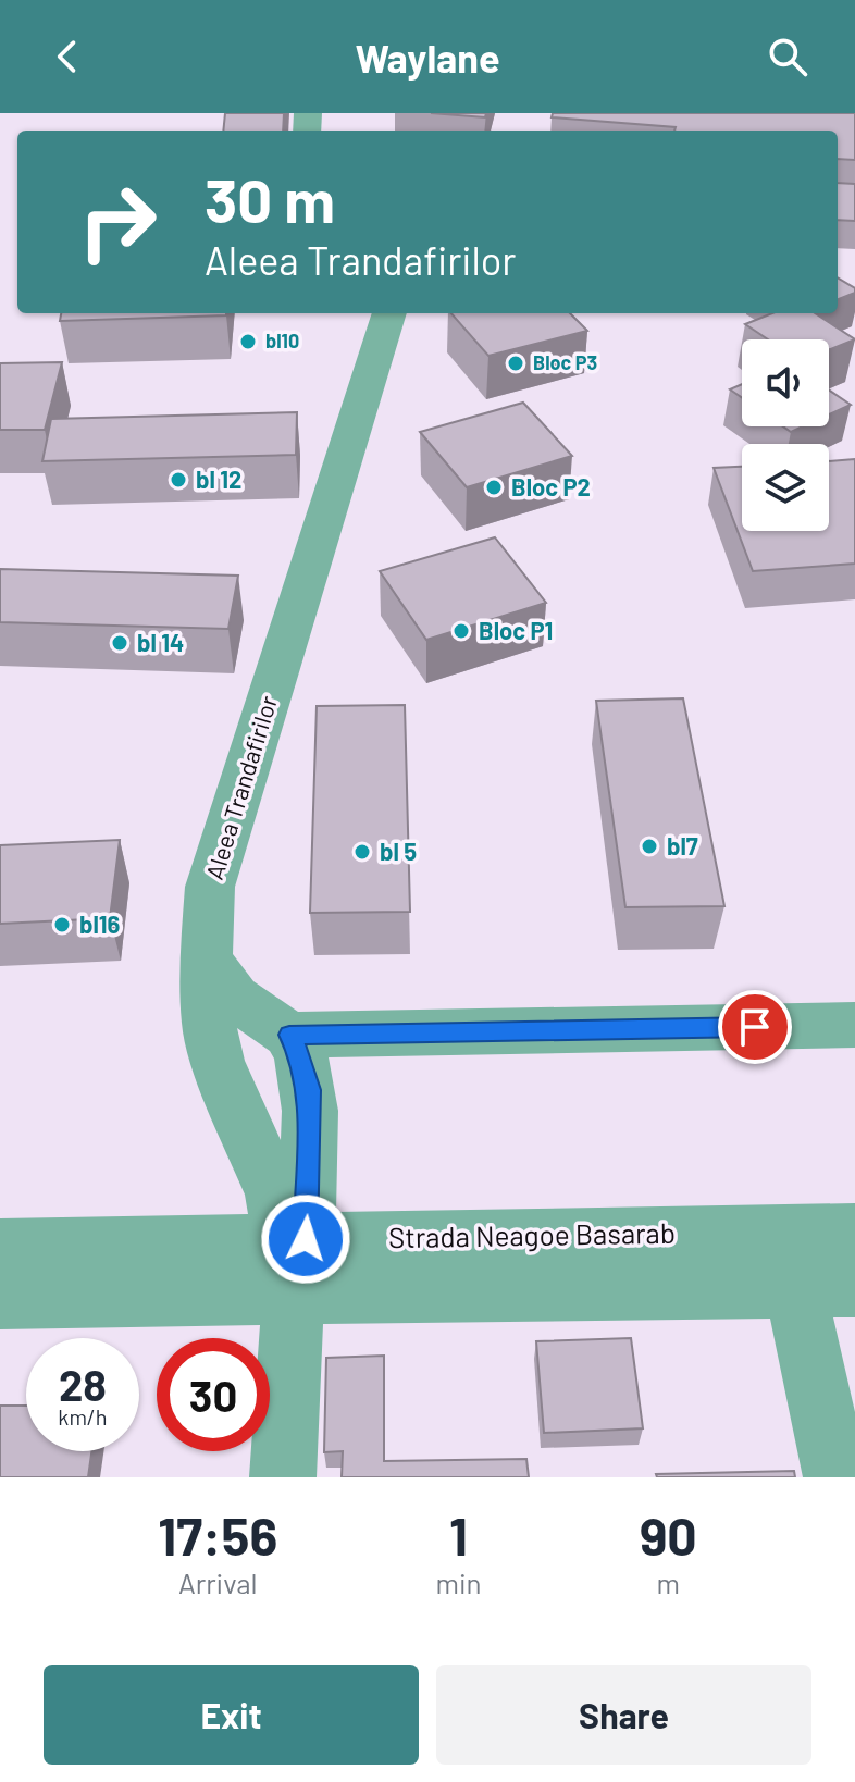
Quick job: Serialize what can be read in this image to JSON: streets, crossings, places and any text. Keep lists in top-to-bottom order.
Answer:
{
  "streets": {
    "street": ["Aleea Trandafirilor"]
  },
  "places": [
    "bl10",
    "Bloc P3",
    "bl 12",
    "Bloc P2",
    "Bloc P1",
    "bl 14",
    "bl7",
    "bl 5",
    "bl16"
  ],
  "page": {
    "header": "Waylane",
    "turn": ["30 m", "Aleea Trandafirilor"],
    "speed": "28 km/h",
    "limit": "30",
    "eta": [
      "17:56",
      "Arrival",
      "1",
      "min",
      "90",
      "m"
    ],
    "buttons": ["Exit", "Share"]
  }
}
